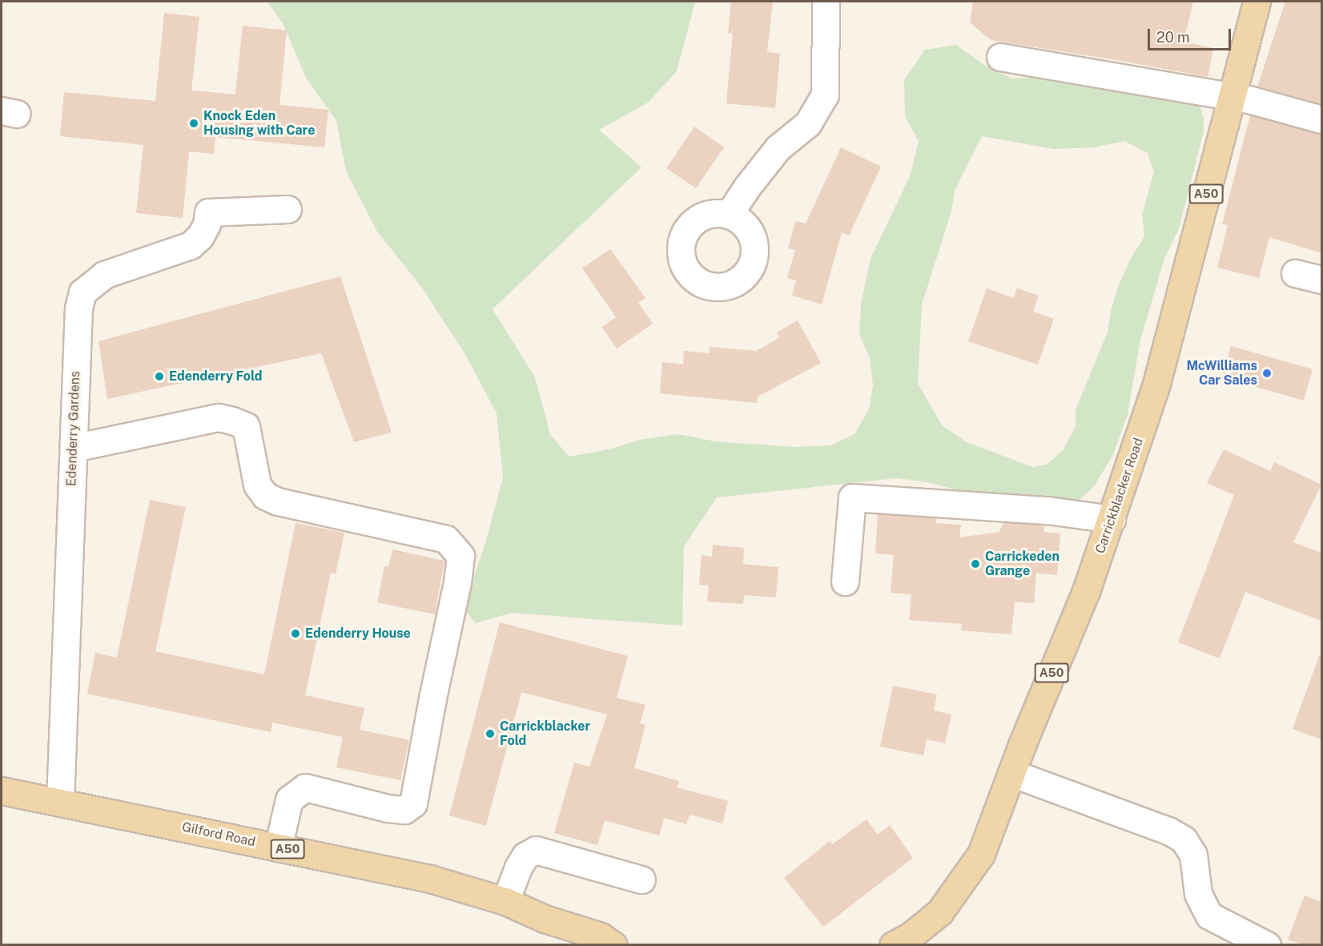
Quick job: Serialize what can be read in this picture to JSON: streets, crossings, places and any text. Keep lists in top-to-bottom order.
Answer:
{
  "streets": {
    "main road": ["A50", "Carrickblacker Road", "Gilford Road"],
    "street": ["Edenderry Gardens"]
  },
  "crossings": [
    ["Edenderry Gardens", "Gilford Road"]
  ],
  "places": [
    "Knock Eden Housing with Care",
    "McWilliams Car Sales",
    "Edenderry Fold",
    "Carrickeden Grange",
    "Edenderry House",
    "Carrickblacker Fold"
  ],
  "scale_bar": "20 m"
}
